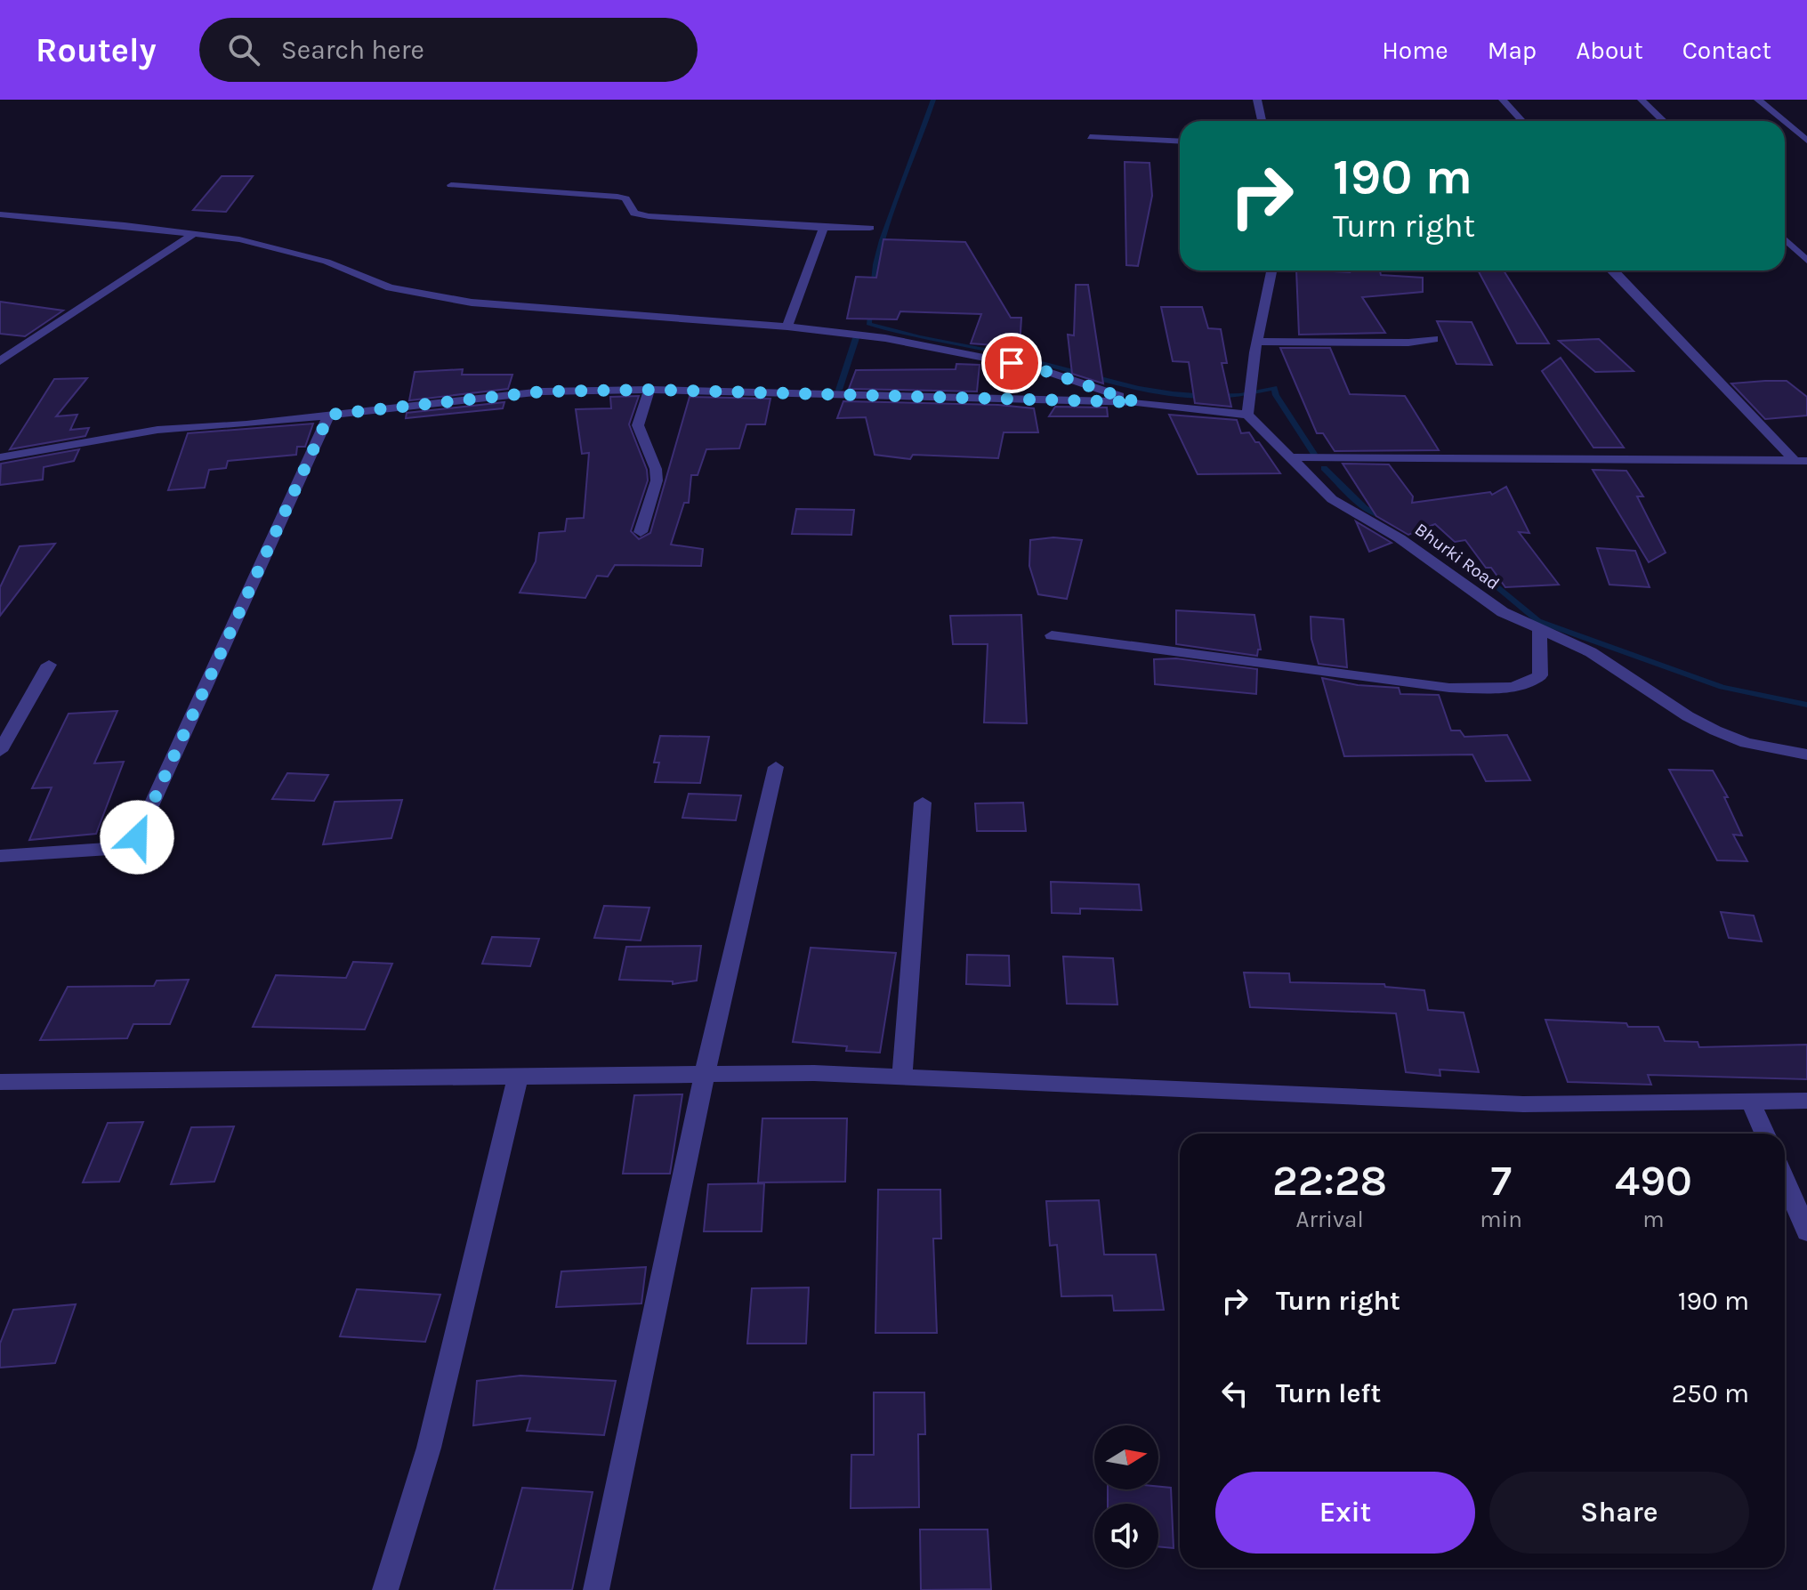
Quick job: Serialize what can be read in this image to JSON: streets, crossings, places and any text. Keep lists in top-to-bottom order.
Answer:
{
  "streets": {
    "street": ["Bhurki Road"]
  },
  "north": "right",
  "page": {
    "header": "Routely",
    "search": "Search here",
    "nav": [
      "Home",
      "Map",
      "About",
      "Contact"
    ],
    "turn": ["190 m", "Turn right"],
    "eta": [
      "22:28",
      "Arrival",
      "7",
      "min",
      "490",
      "m"
    ],
    "list": [
      {
        "name": "Turn right",
        "value": "190 m"
      },
      {
        "name": "Turn left",
        "value": "250 m"
      }
    ],
    "buttons": ["Exit", "Share"]
  }
}
